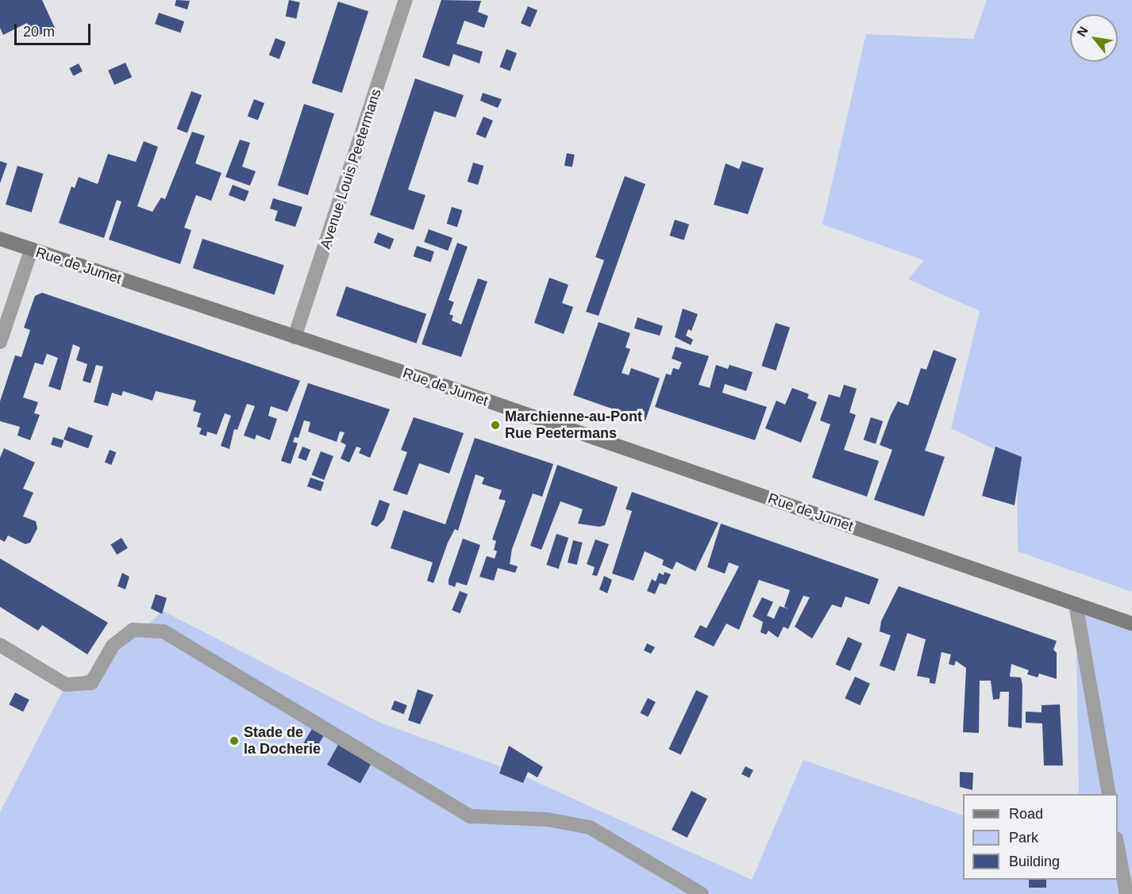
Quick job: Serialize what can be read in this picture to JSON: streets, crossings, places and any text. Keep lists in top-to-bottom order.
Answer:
{
  "streets": {
    "street": ["Avenue Louis Peetermans", "Rue de Jumet"]
  },
  "crossings": [
    ["Avenue Louis Peetermans", "Rue de Jumet"]
  ],
  "places": ["Marchienne-au-Pont Rue Peetermans", "Stade de la Docherie"],
  "legend": ["Road", "Park", "Building"],
  "scale_bar": "20 m",
  "north": "top left"
}
